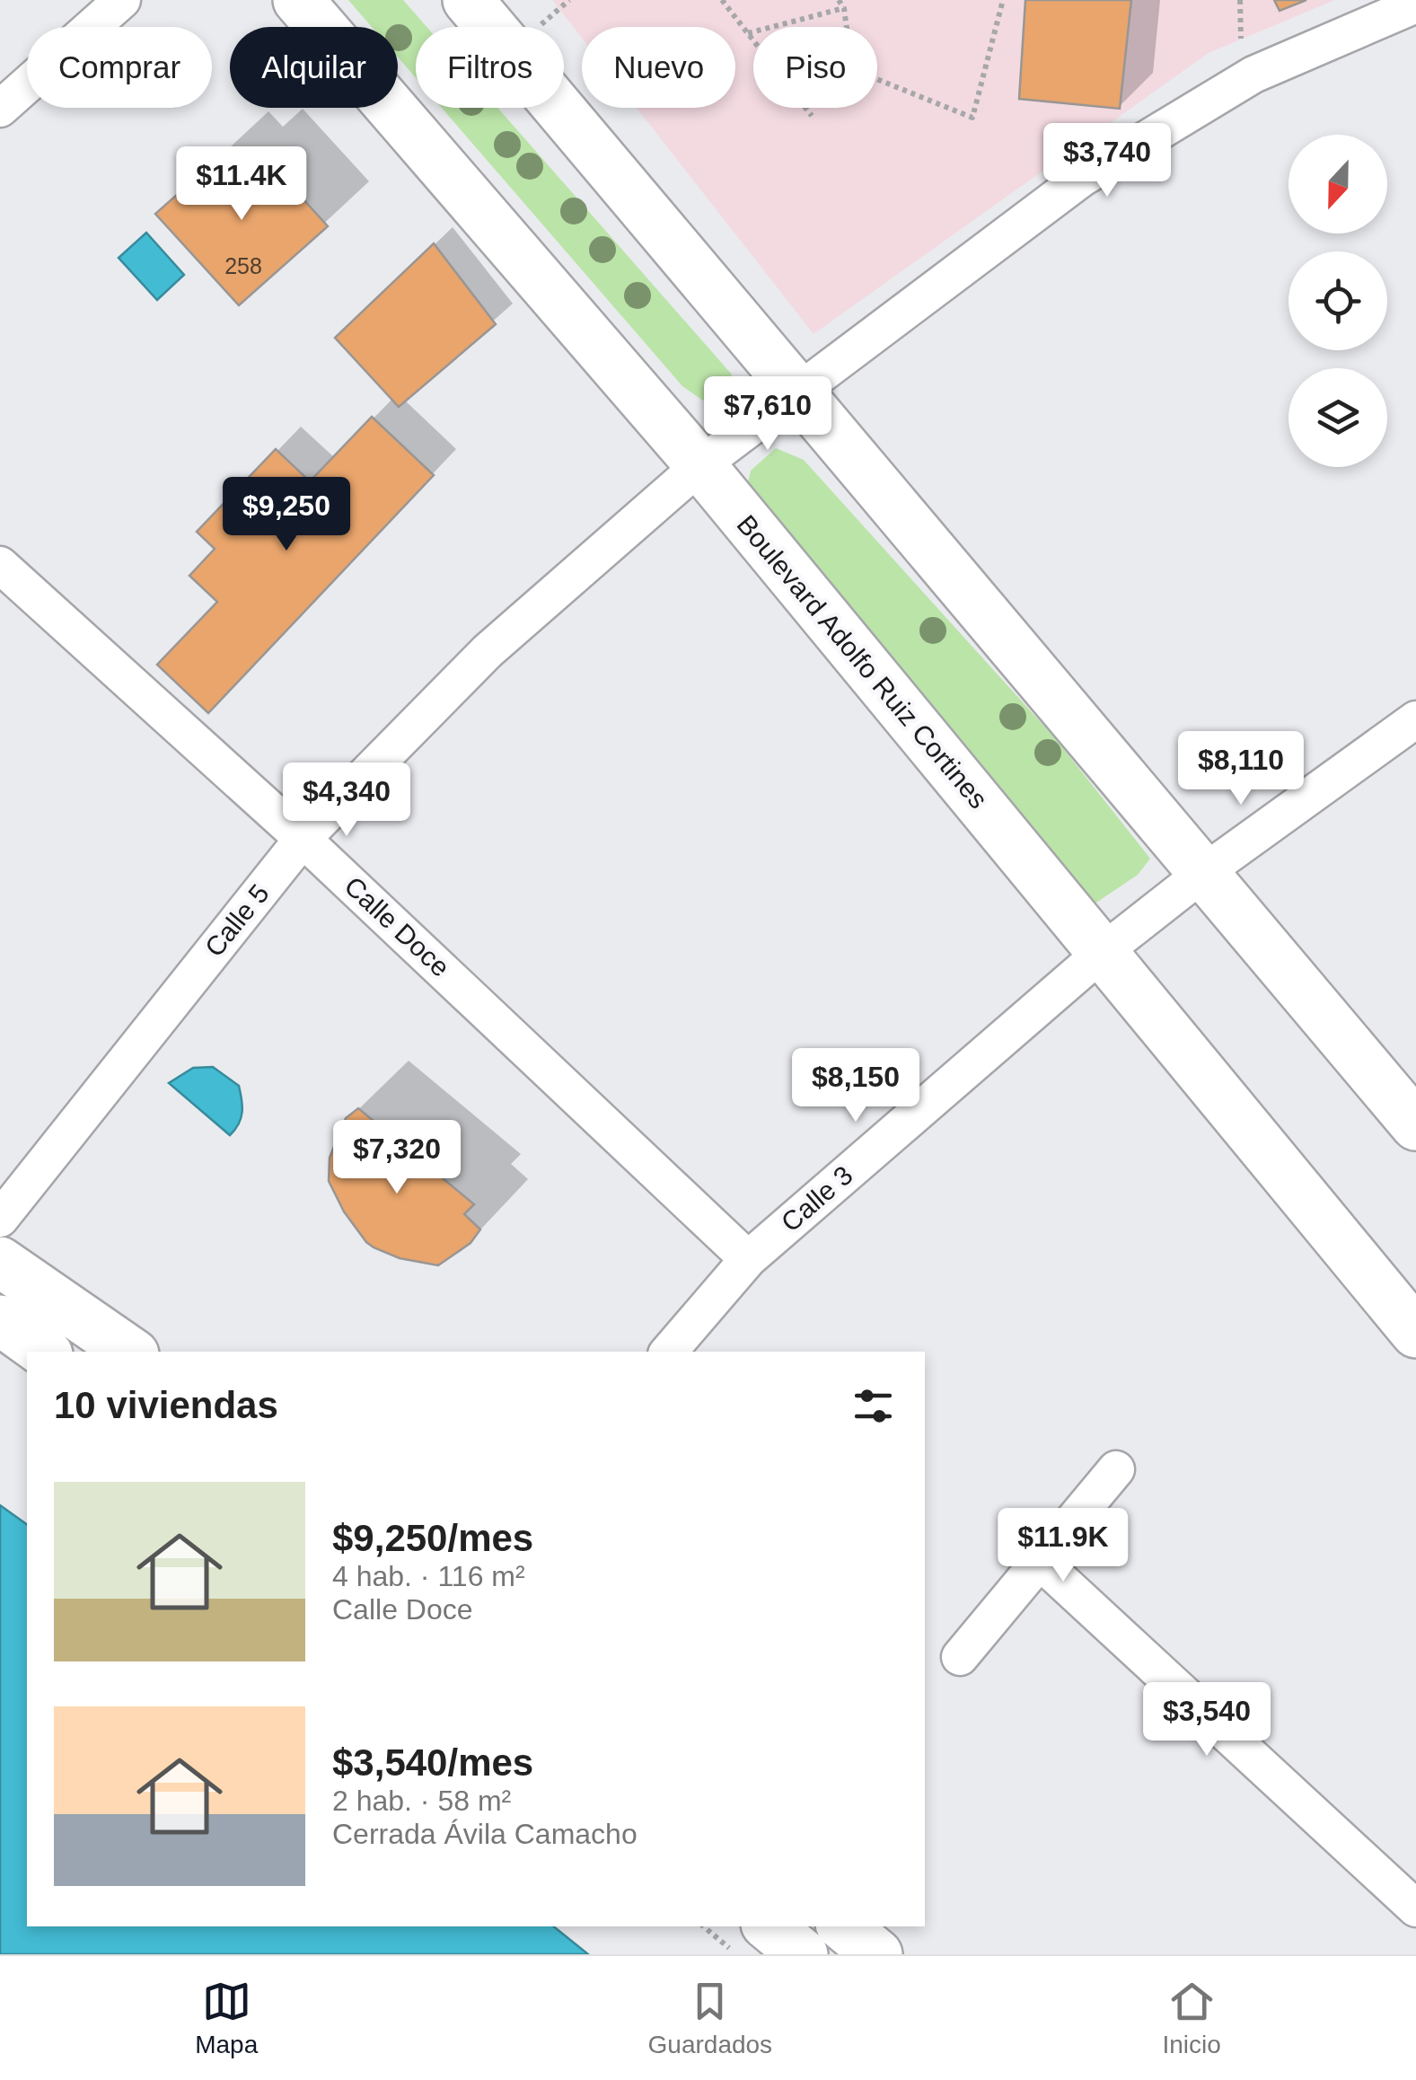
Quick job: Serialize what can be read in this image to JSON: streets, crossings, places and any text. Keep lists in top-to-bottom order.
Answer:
{
  "streets": {
    "main road": ["Boulevard Adolfo Ruiz Cortines"],
    "street": ["Calle 5", "Calle Doce", "Calle 3"]
  },
  "crossings": [
    ["Boulevard Adolfo Ruiz Cortines", "Calle 5"],
    ["Boulevard Adolfo Ruiz Cortines", "Calle 3"],
    ["Calle 5", "Calle Doce"],
    ["Calle Doce", "Calle 3"]
  ],
  "house_numbers": ["258"],
  "north": "bottom",
  "page": {
    "chip": [
      "Comprar",
      "Alquilar",
      "Filtros",
      "Nuevo",
      "Piso"
    ],
    "price": [
      "$3,740",
      "$11.4K",
      "$7,610",
      "$9,250",
      "$8,110",
      "$4,340",
      "$8,150",
      "$7,320",
      "$11.9K",
      "$3,540"
    ],
    "heading": "10 viviendas",
    "list": [
      {
        "name": "$9,250/mes",
        "note": "4 hab. · 116 m² · Calle Doce"
      },
      {
        "name": "$3,540/mes",
        "note": "2 hab. · 58 m² · Cerrada Ávila Camacho"
      }
    ],
    "tabs": ["Mapa", "Guardados", "Inicio"]
  }
}
